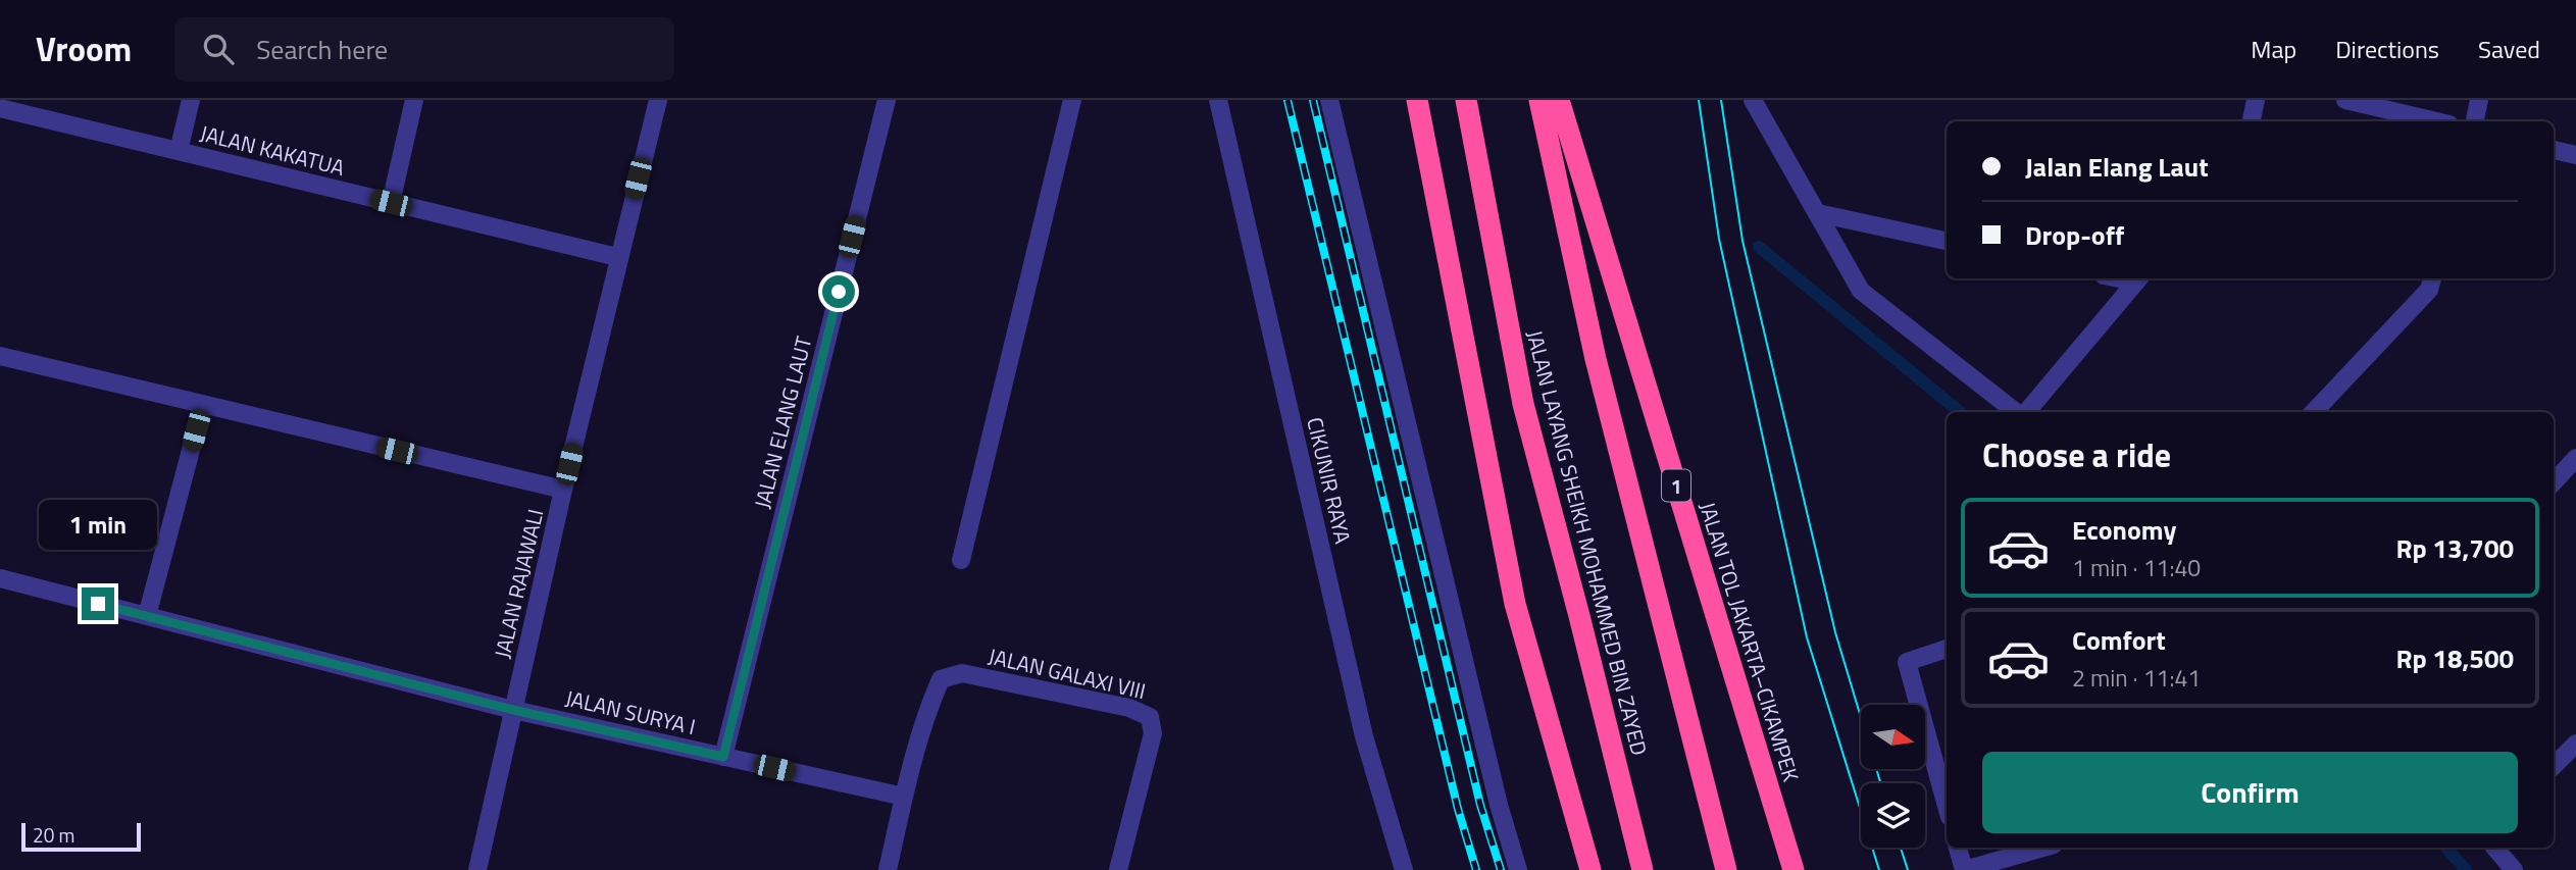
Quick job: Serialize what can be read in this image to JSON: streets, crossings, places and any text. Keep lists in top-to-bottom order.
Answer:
{
  "streets": {
    "highway": ["1", "JALAN LAYANG SHEIKH MOHAMMED BIN ZAYED", "JALAN TOL JAKARTA–CIKAMPEK"],
    "street": [
      "JALAN KAKATUA",
      "JALAN ELANG LAUT",
      "CIKUNIR RAYA",
      "JALAN RAJAWALI",
      "JALAN GALAXI VIII",
      "JALAN SURYA I"
    ]
  },
  "crossings": [
    ["JALAN KAKATUA", "JALAN RAJAWALI"],
    ["JALAN ELANG LAUT", "JALAN SURYA I"],
    ["JALAN RAJAWALI", "JALAN SURYA I"],
    ["JALAN GALAXI VIII", "JALAN SURYA I"]
  ],
  "scale_bar": "20 m",
  "north": "right",
  "page": {
    "header": "Vroom",
    "search": "Search here",
    "nav": ["Map", "Directions", "Saved"],
    "banner": ["Jalan Elang Laut", "Drop-off"],
    "heading": "Choose a ride",
    "list": [
      {
        "name": "Economy",
        "note": "1 min · 11:40",
        "value": "Rp 13,700"
      },
      {
        "name": "Comfort",
        "note": "2 min · 11:41",
        "value": "Rp 18,500"
      }
    ],
    "bubble": "1 min",
    "buttons": "Confirm",
    "scale": "20 m"
  }
}
